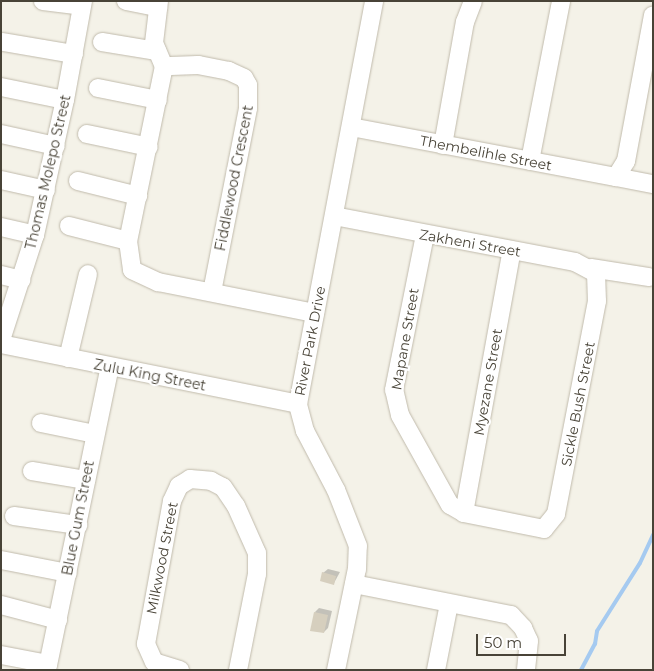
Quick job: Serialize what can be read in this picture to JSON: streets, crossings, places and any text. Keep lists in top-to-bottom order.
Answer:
{
  "streets": {
    "street": [
      "Thembelihle Street",
      "Thomas Molepo Street",
      "Fiddlewood Crescent",
      "Zakheni Street",
      "Mapane Street",
      "River Park Drive",
      "Zulu King Street",
      "Myezane Street",
      "Sickle Bush Street",
      "Blue Gum Street",
      "Milkwood Street"
    ]
  },
  "crossings": [
    ["Thembelihle Street", "River Park Drive"],
    ["Thomas Molepo Street", "Zulu King Street"],
    ["Zakheni Street", "Mapane Street"],
    ["Zakheni Street", "River Park Drive"],
    ["Zakheni Street", "Myezane Street"],
    ["Zakheni Street", "Sickle Bush Street"],
    ["Mapane Street", "Myezane Street"],
    ["Mapane Street", "Sickle Bush Street"],
    ["River Park Drive", "Zulu King Street"],
    ["Zulu King Street", "Blue Gum Street"]
  ],
  "scale_bar": "50 m"
}
